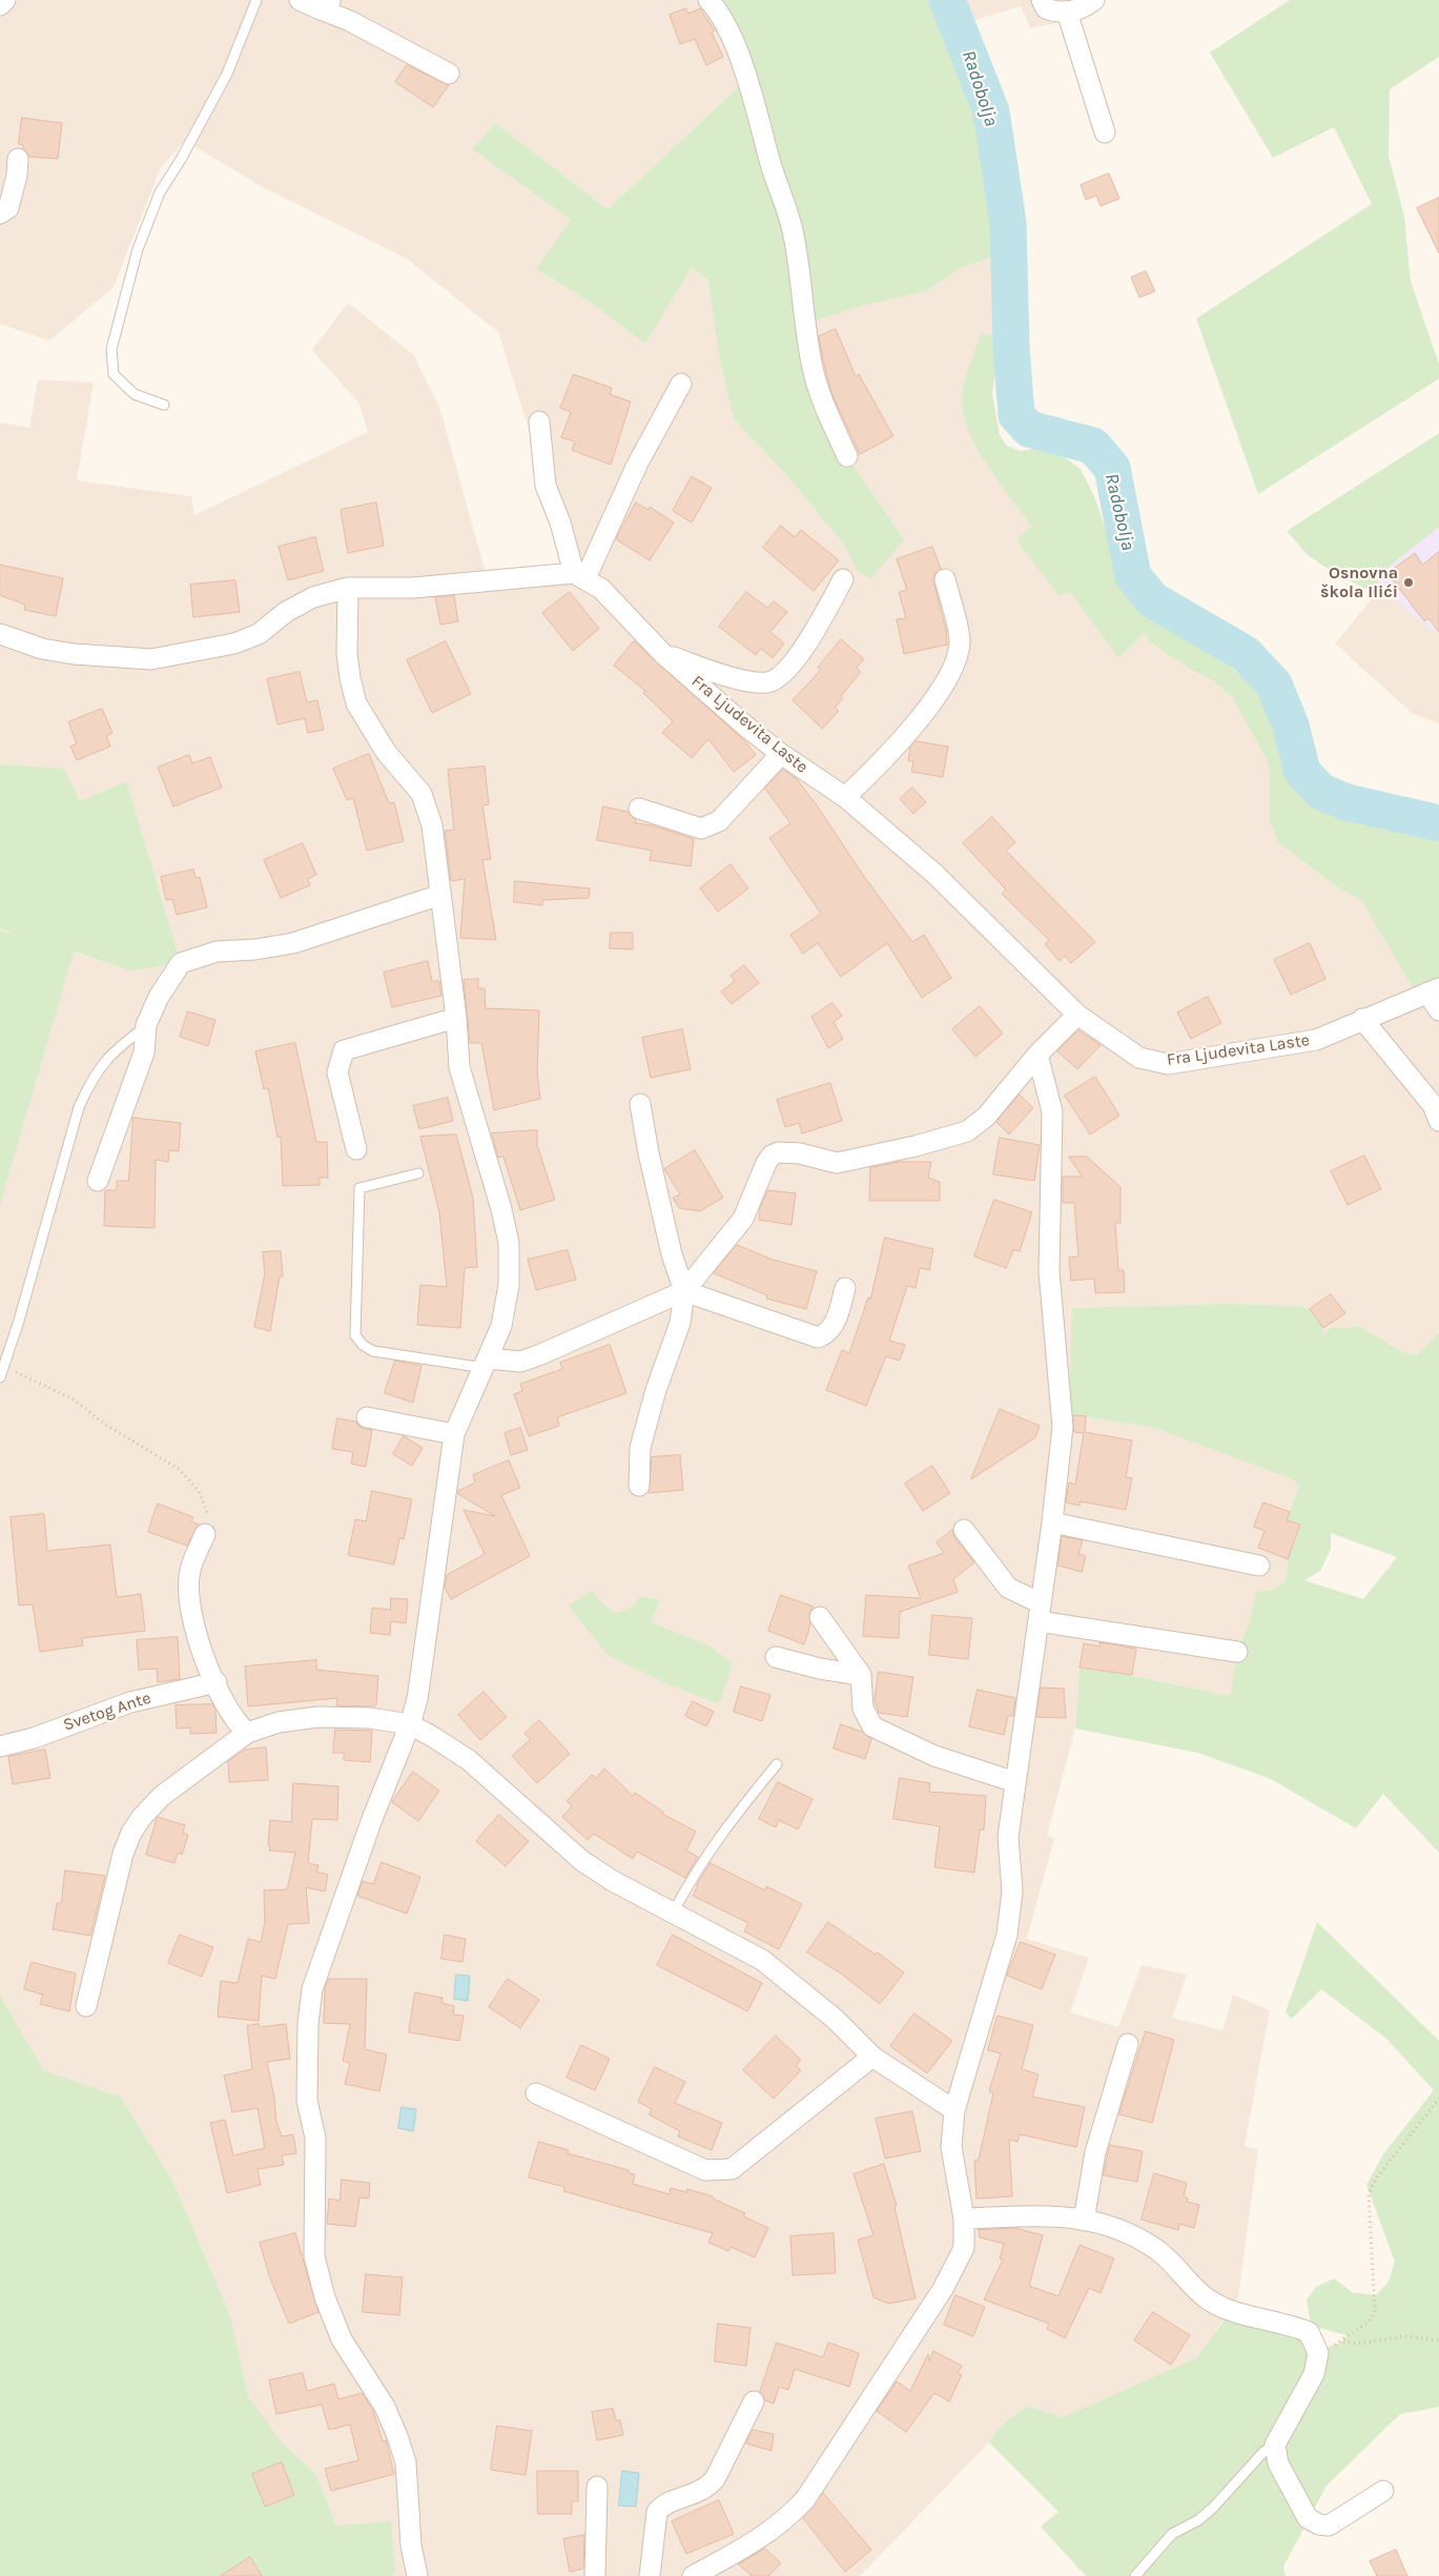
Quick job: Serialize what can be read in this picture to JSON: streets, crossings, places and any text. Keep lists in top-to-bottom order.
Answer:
{
  "streets": {
    "street": ["Fra Ljudevita Laste", "Svetog Ante"]
  },
  "water": ["Radobolja"],
  "places": ["Osnovna škola Ilići"]
}
